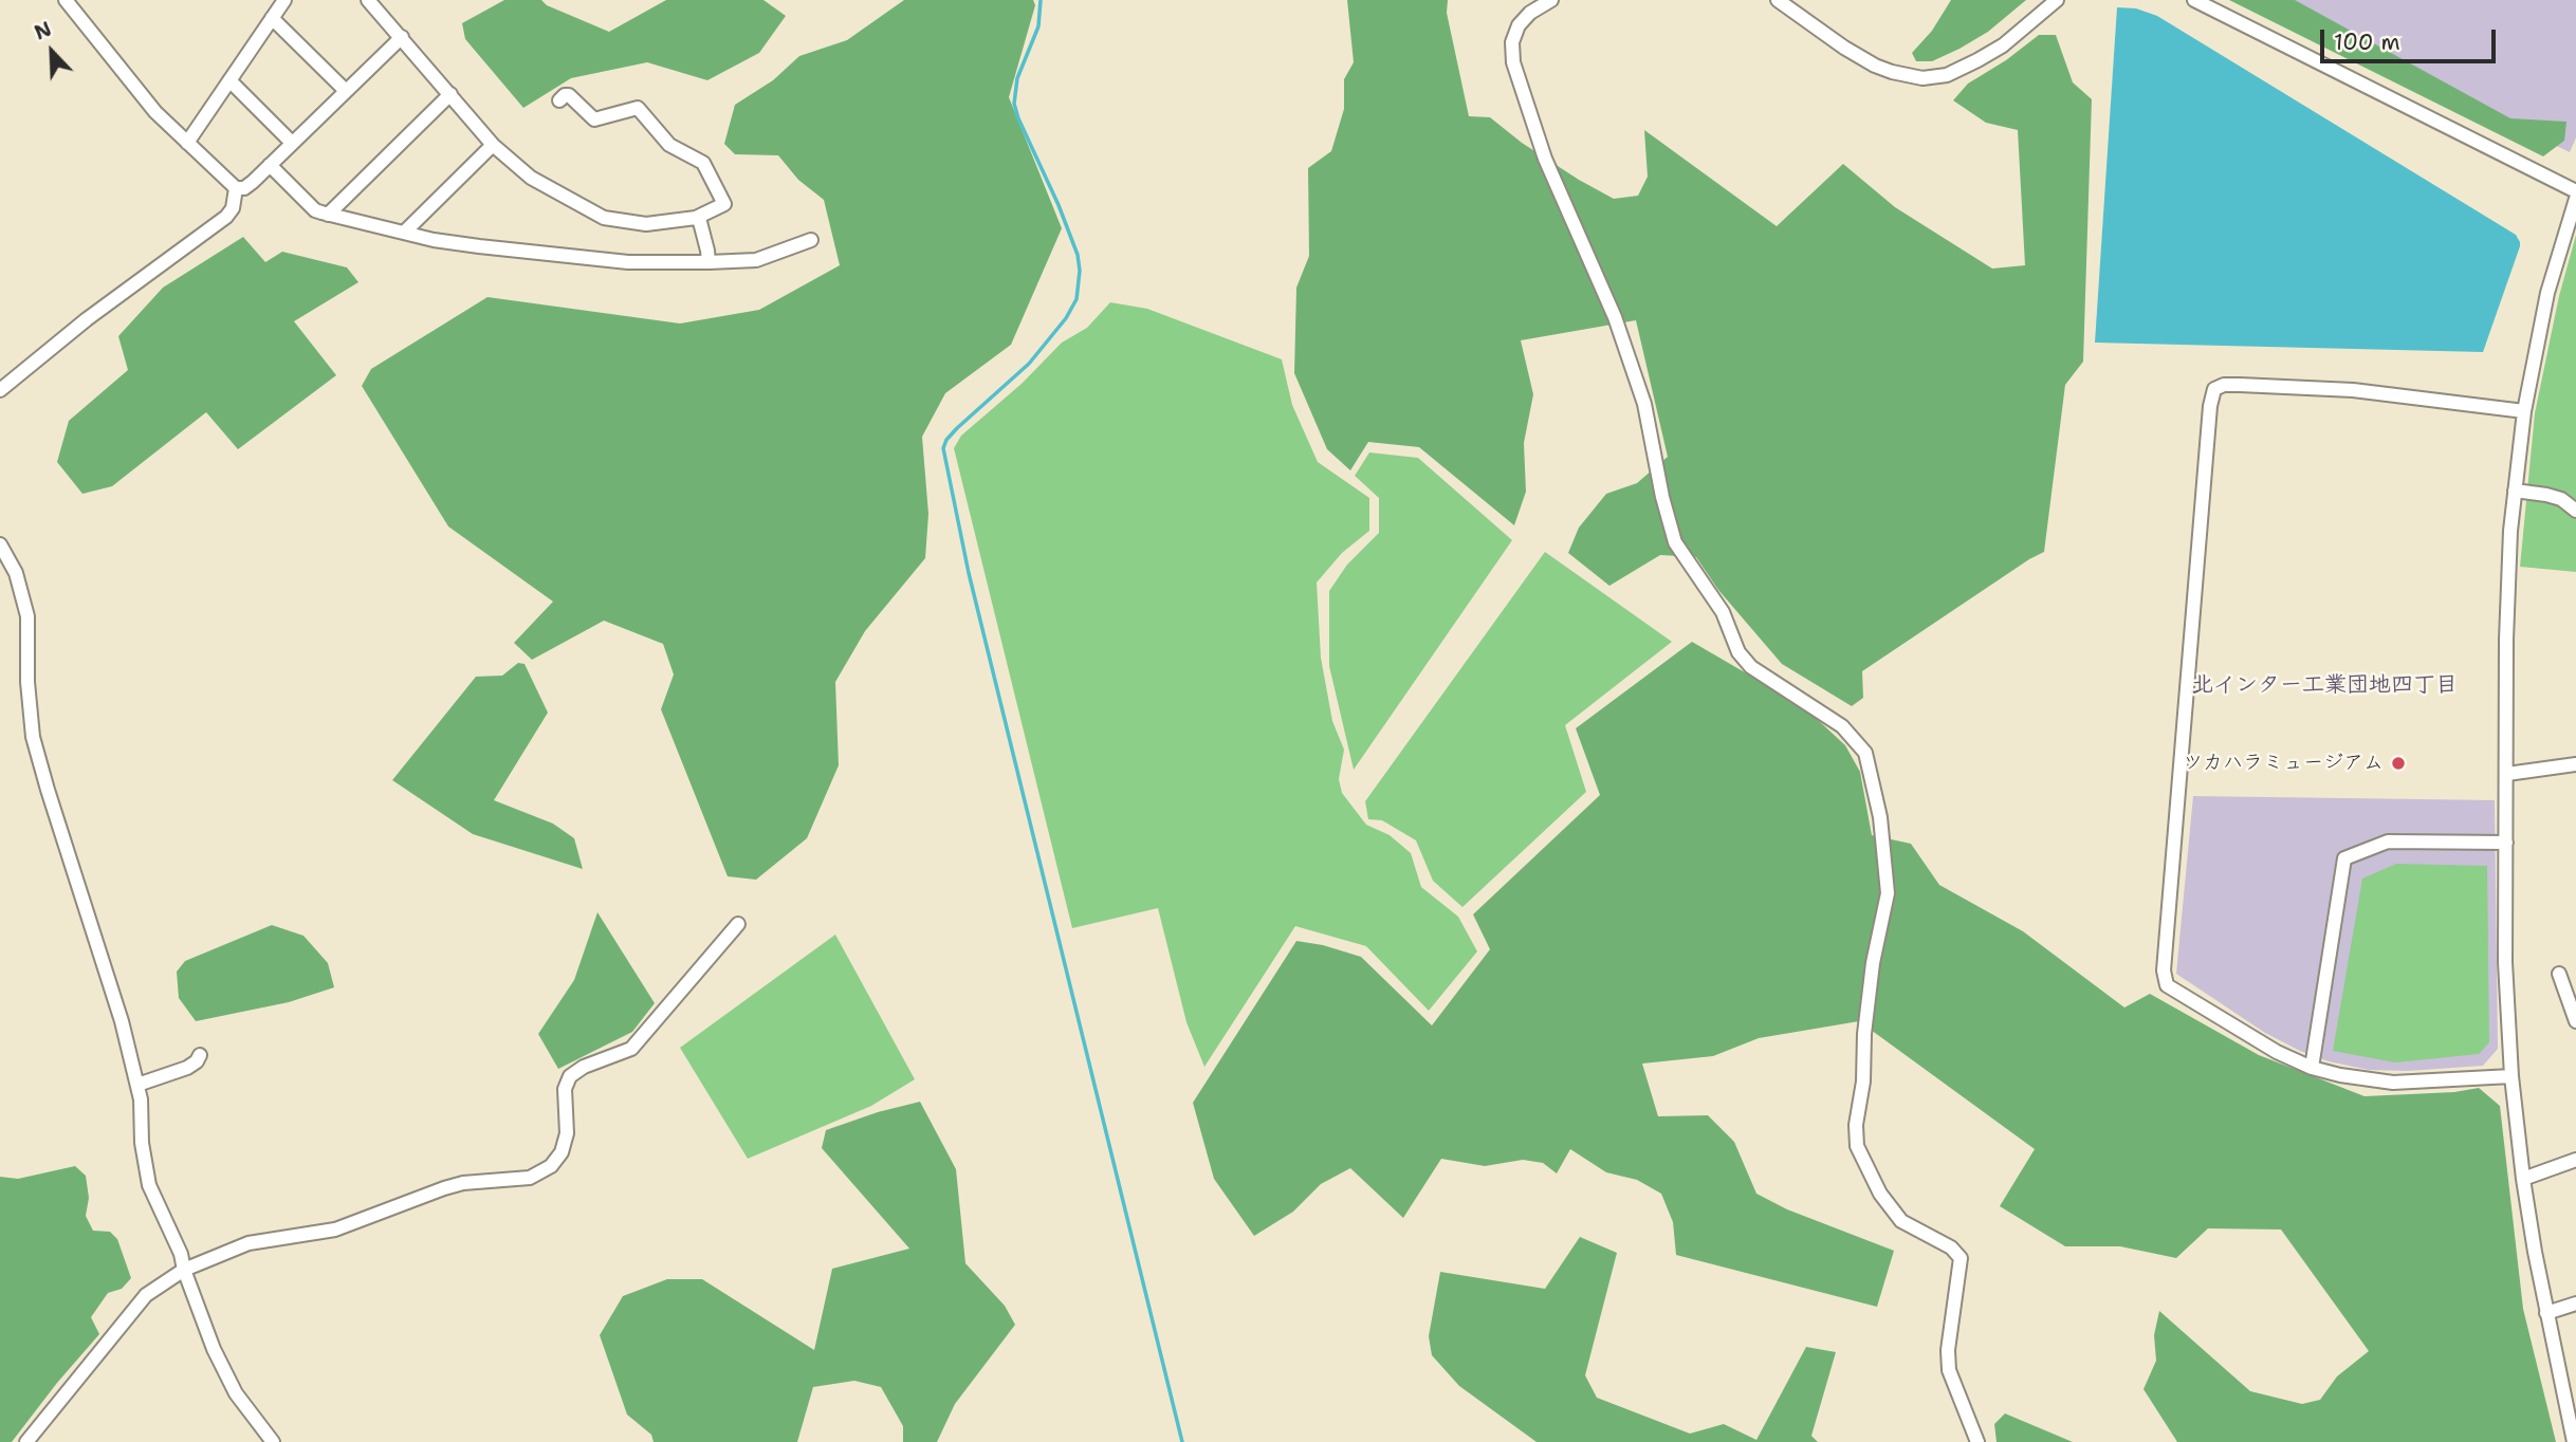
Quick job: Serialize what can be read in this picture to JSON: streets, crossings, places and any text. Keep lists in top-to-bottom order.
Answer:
{
  "districts": ["北インター工業団地四丁目"],
  "places": ["ツカハラミュージアム"],
  "scale_bar": "100 m",
  "north": "top left"
}
